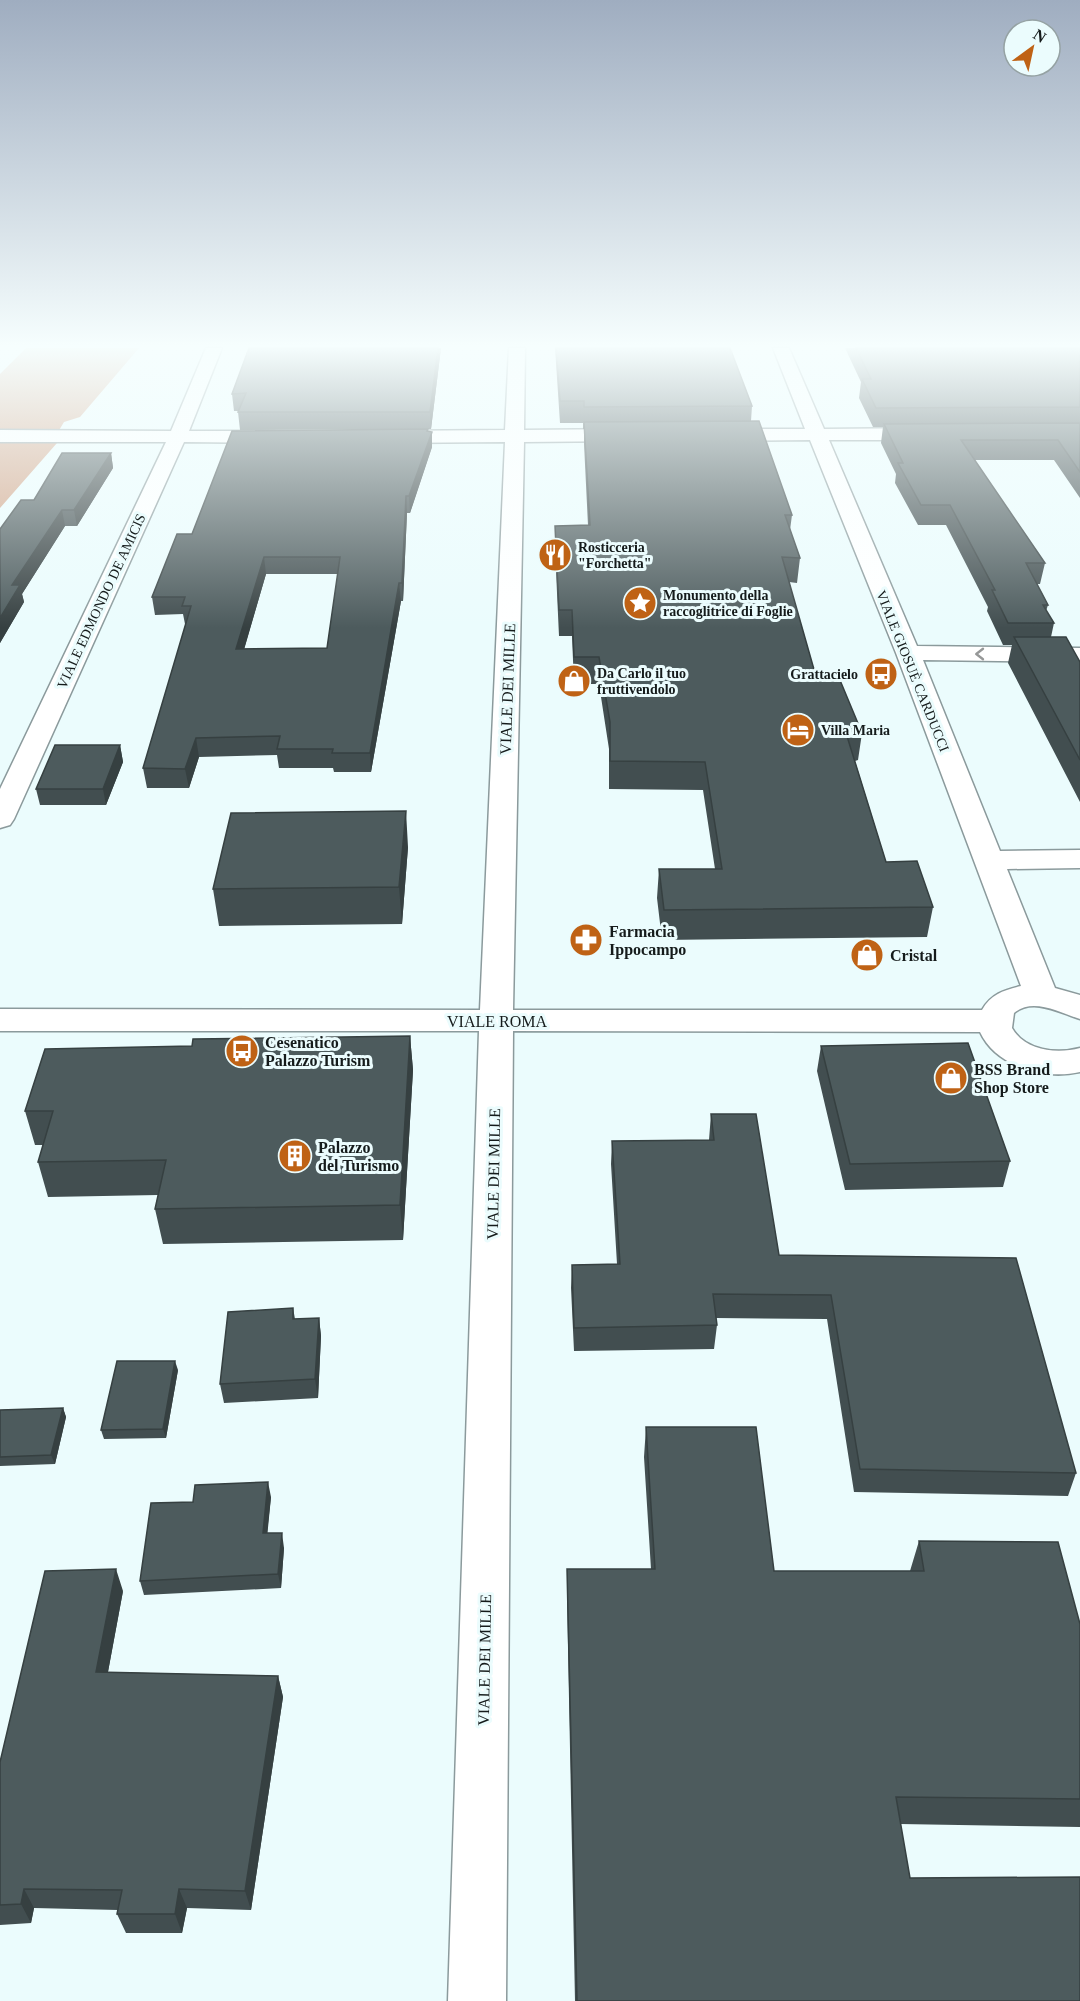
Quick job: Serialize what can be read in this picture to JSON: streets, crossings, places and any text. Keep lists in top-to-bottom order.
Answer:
{
  "streets": {
    "street": [
      "VIALE EDMONDO DE AMICIS",
      "VIALE GIOSUÈ CARDUCCI",
      "VIALE DEI MILLE",
      "VIALE ROMA"
    ]
  },
  "crossings": [
    ["VIALE DEI MILLE", "VIALE ROMA"]
  ],
  "places": {
    "restaurant": ["Rosticceria \"Forchetta\""],
    "place": ["Monumento della raccoglitrice di Foglie"],
    "bus stop": ["Grattacielo", "Cesenatico Palazzo Turism"],
    "shop": ["Da Carlo il tuo fruttivendolo", "Cristal", "BSS Brand Shop Store"],
    "hotel": ["Villa Maria"],
    "pharmacy": ["Farmacia Ippocampo"],
    "building": ["Palazzo del Turismo"]
  },
  "north": "top right"
}
